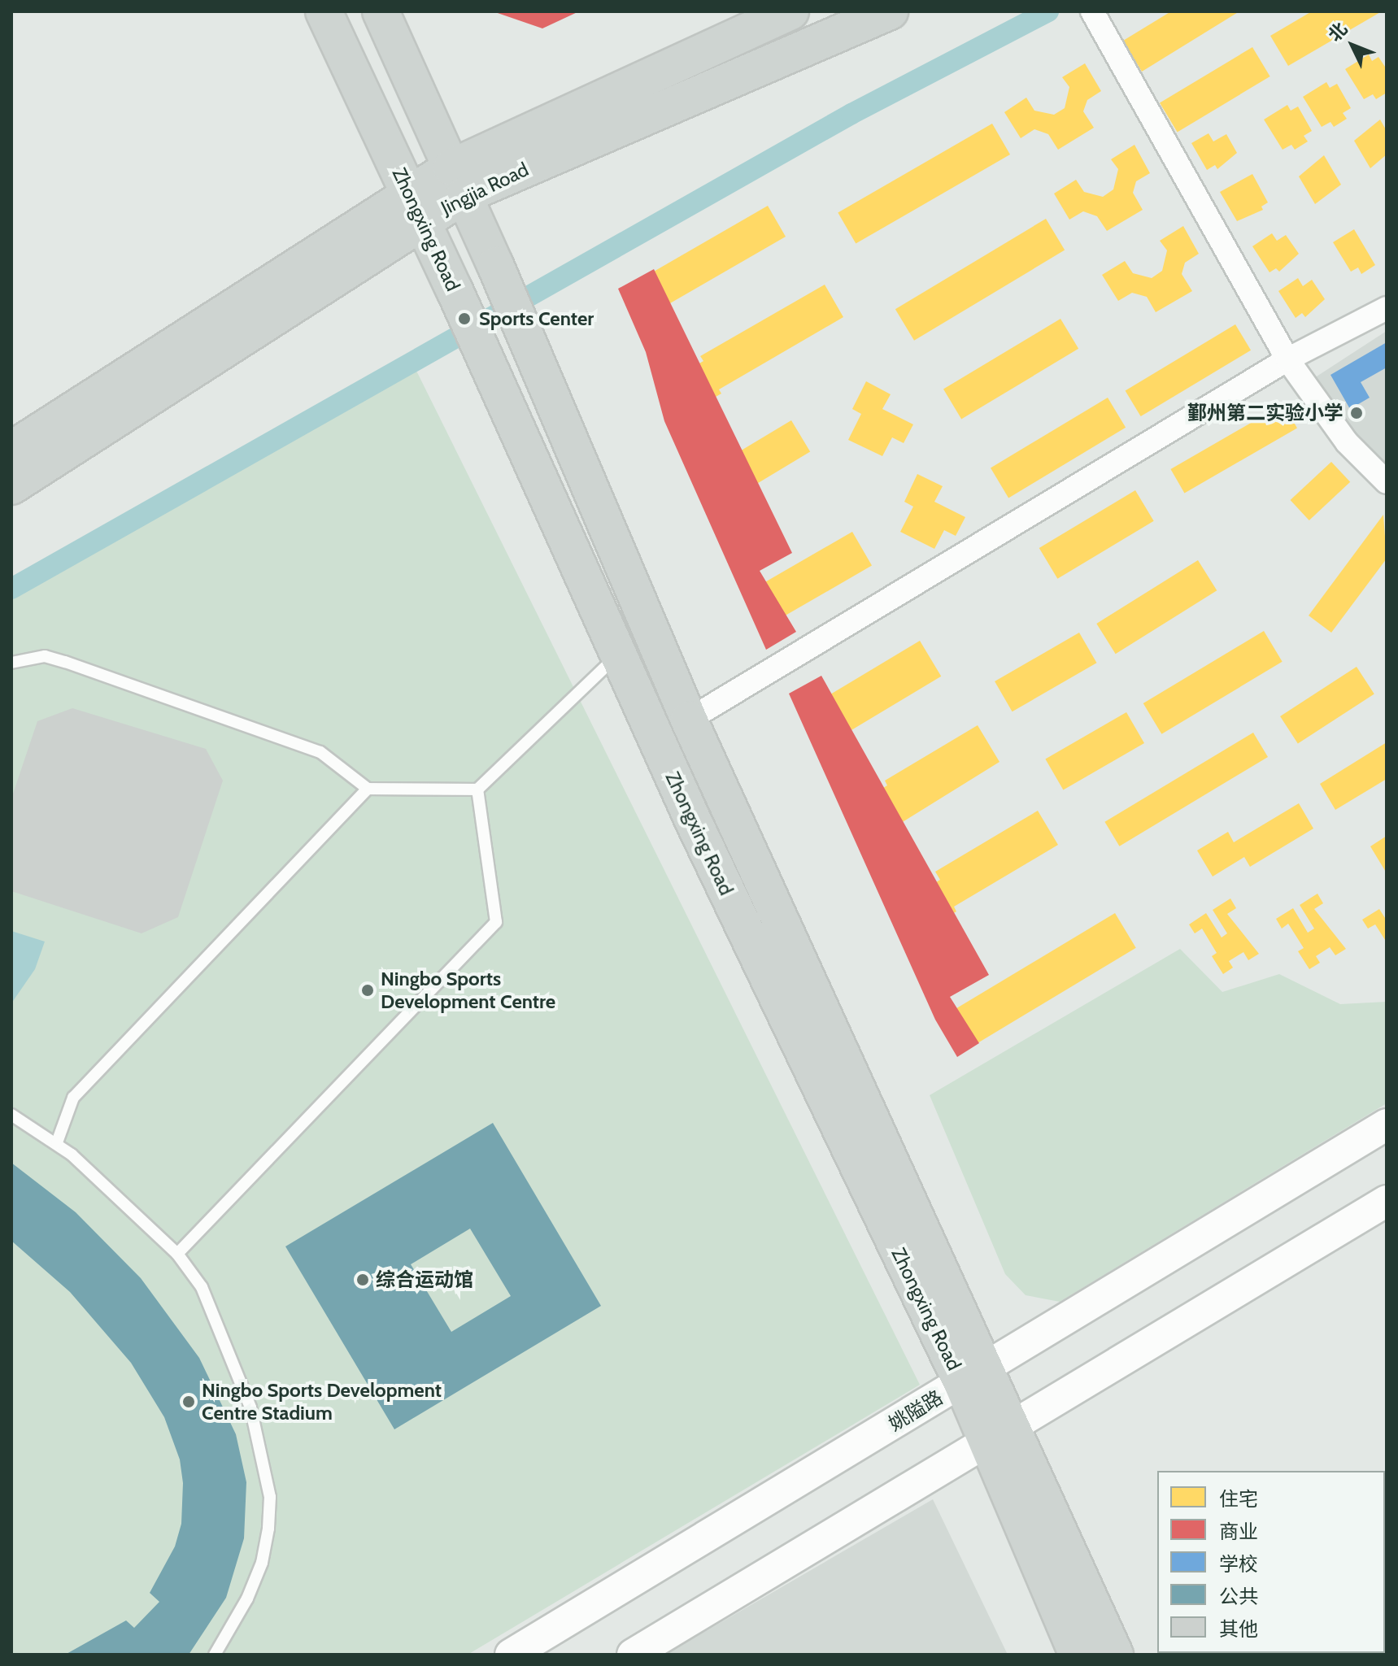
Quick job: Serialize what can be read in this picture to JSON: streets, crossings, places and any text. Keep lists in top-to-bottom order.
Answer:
{
  "streets": {
    "main road": ["Jingjia Road", "Zhongxing Road", "姚隘路"]
  },
  "crossings": [
    ["Jingjia Road", "Zhongxing Road"],
    ["Zhongxing Road", "姚隘路"]
  ],
  "places": [
    "Sports Center",
    "鄞州第二实验小学",
    "Ningbo Sports Development Centre",
    "综合运动馆",
    "Ningbo Sports Development Centre Stadium"
  ],
  "legend": [
    "住宅",
    "商业",
    "学校",
    "公共",
    "其他"
  ],
  "north": "top left"
}
